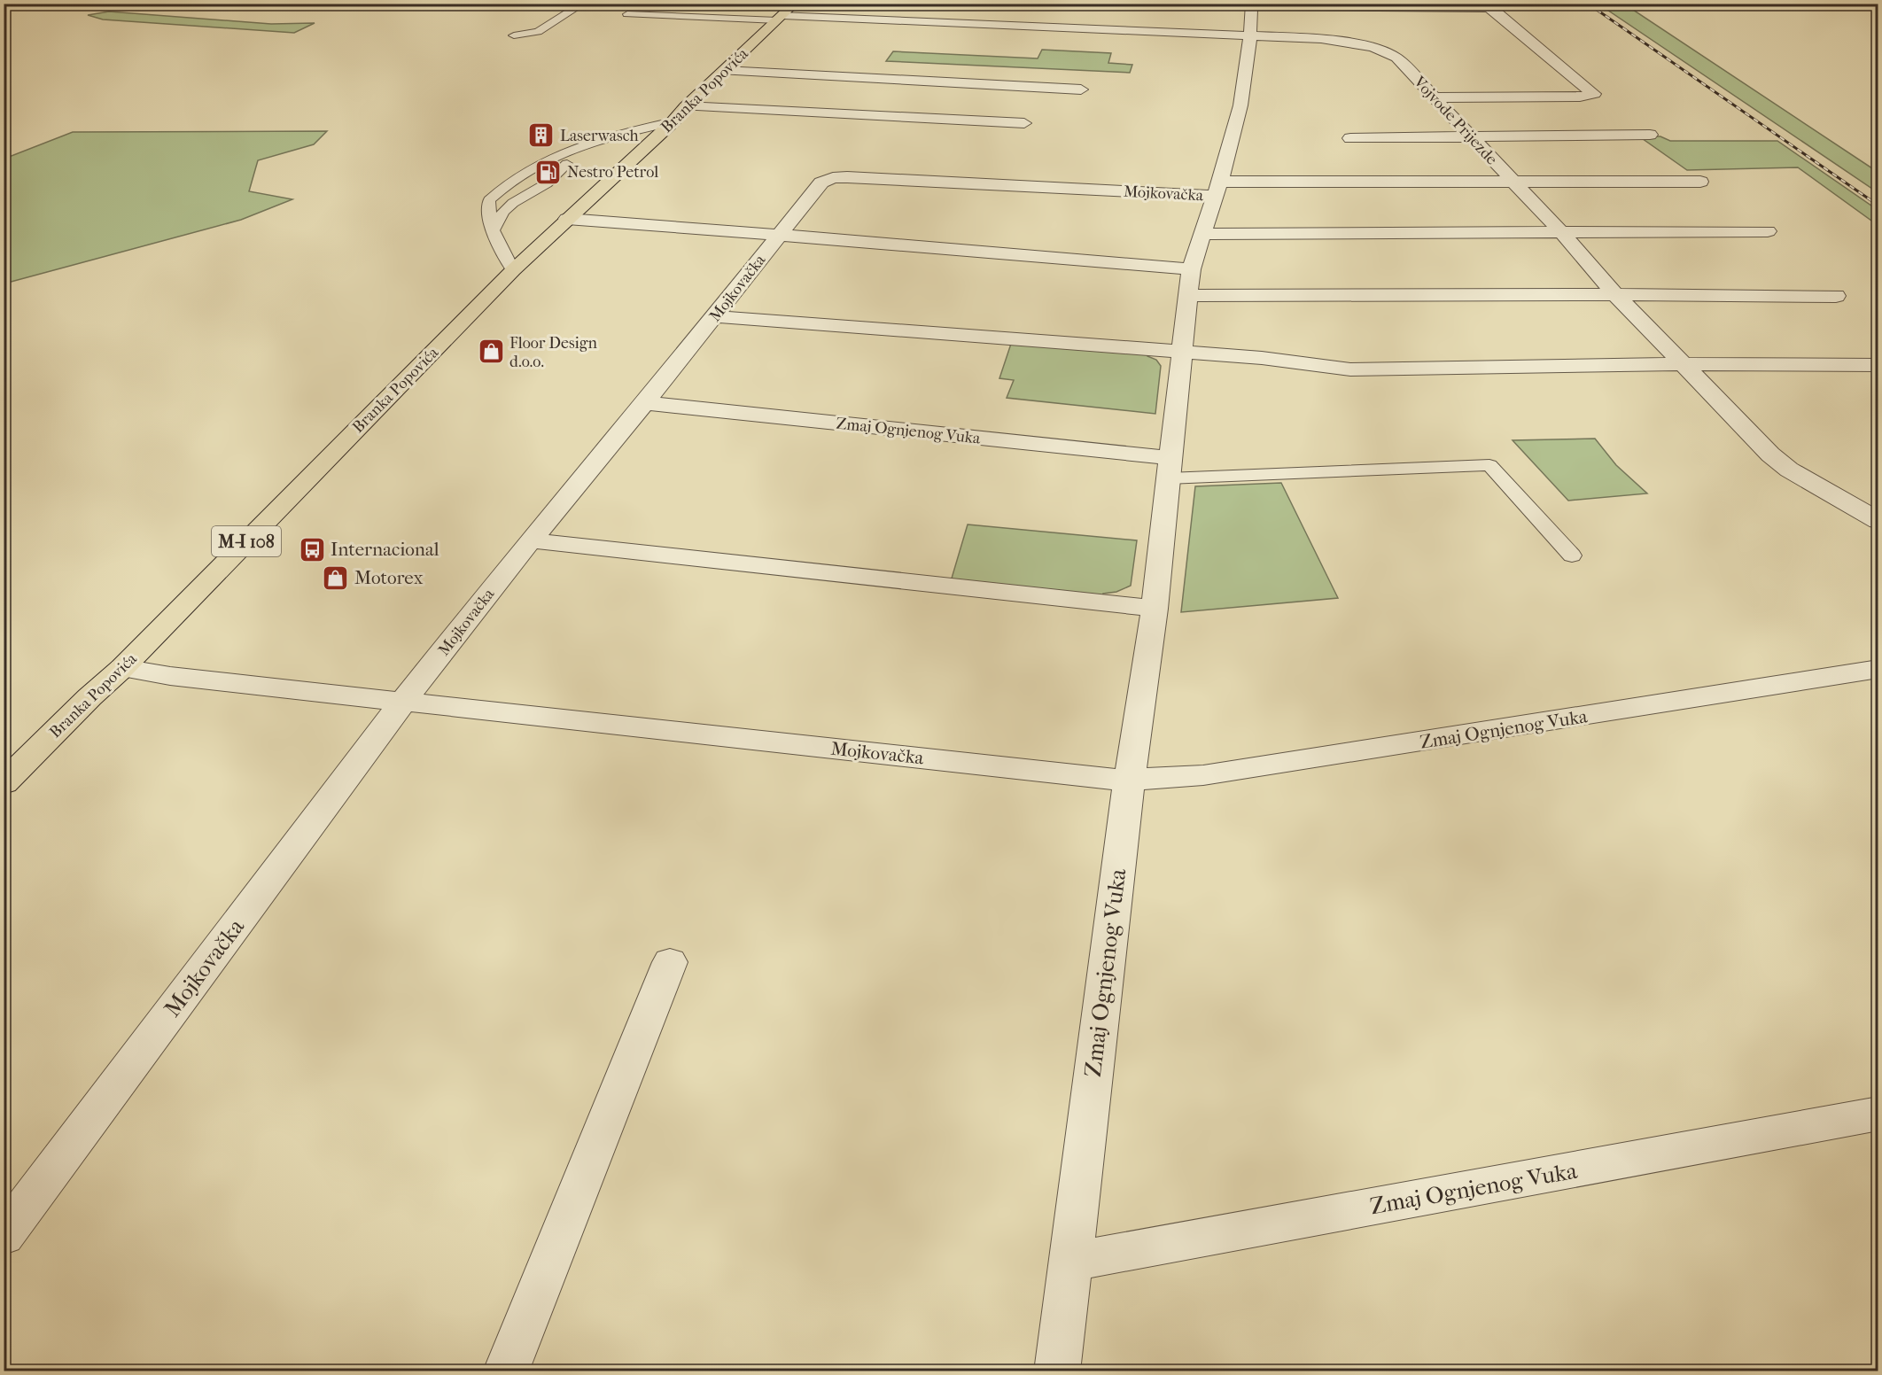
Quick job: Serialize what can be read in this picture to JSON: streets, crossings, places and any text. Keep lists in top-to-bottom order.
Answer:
{
  "streets": {
    "main road": ["Branka Popovića", "M-I 108"],
    "street": ["Vojvode Prijezde", "Mojkovačka", "Zmaj Ognjenog Vuka"]
  },
  "crossings": [
    ["Branka Popovića", "Vojvode Prijezde"],
    ["Branka Popovića", "Mojkovačka"],
    ["Vojvode Prijezde", "Mojkovačka"],
    ["Vojvode Prijezde", "Zmaj Ognjenog Vuka"],
    ["Mojkovačka", "Zmaj Ognjenog Vuka"]
  ],
  "places": {
    "building": ["Laserwasch"],
    "fuel station": ["Nestro Petrol"],
    "shop": ["Floor Design d.o.o.", "Motorex"],
    "bus stop": ["Internacional"]
  }
}
